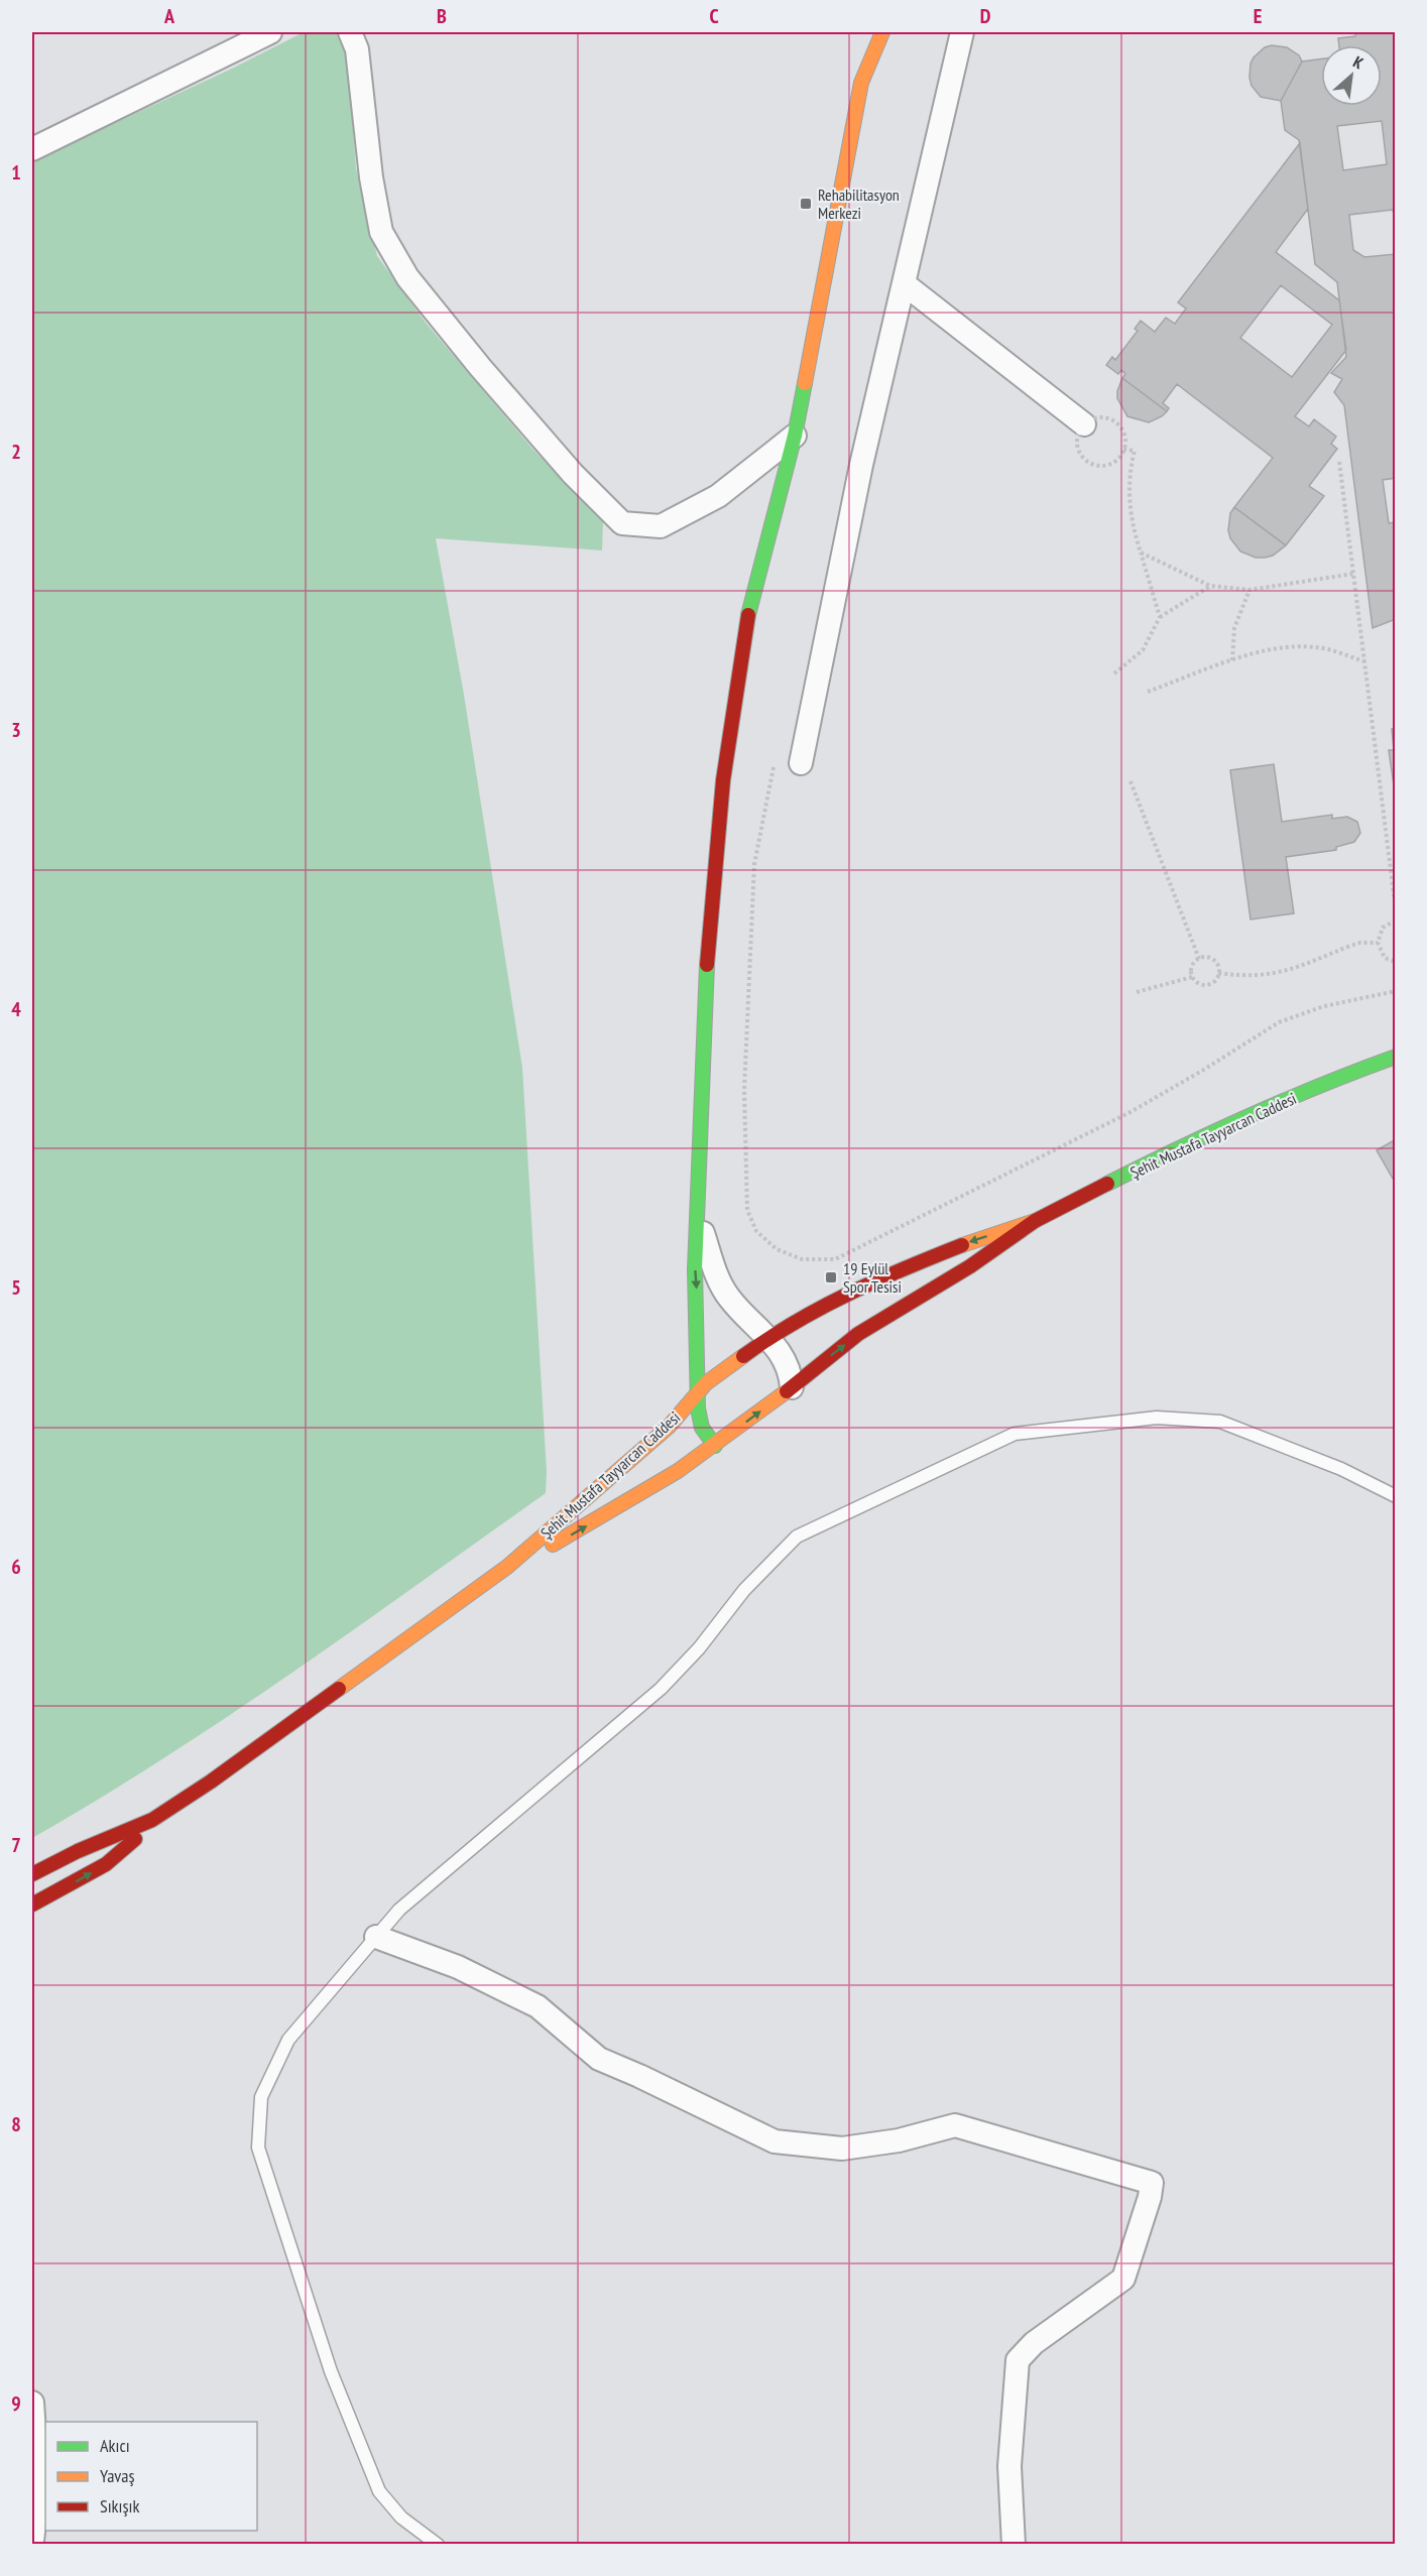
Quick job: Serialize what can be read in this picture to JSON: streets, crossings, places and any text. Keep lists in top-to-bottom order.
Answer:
{
  "streets": {
    "main road": ["Şehit Mustafa Tayyarcan Caddesi"]
  },
  "places": {
    "transit": ["Rehabilitasyon Merkezi", "19 Eylül Spor Tesisi"]
  },
  "legend": ["Akıcı", "Yavaş", "Sıkışık"],
  "north": "top right",
  "grid": {
    "columns": [
      "A",
      "B",
      "C",
      "D",
      "E"
    ],
    "rows": [
      "1",
      "2",
      "3",
      "4",
      "5",
      "6",
      "7",
      "8",
      "9"
    ]
  }
}
